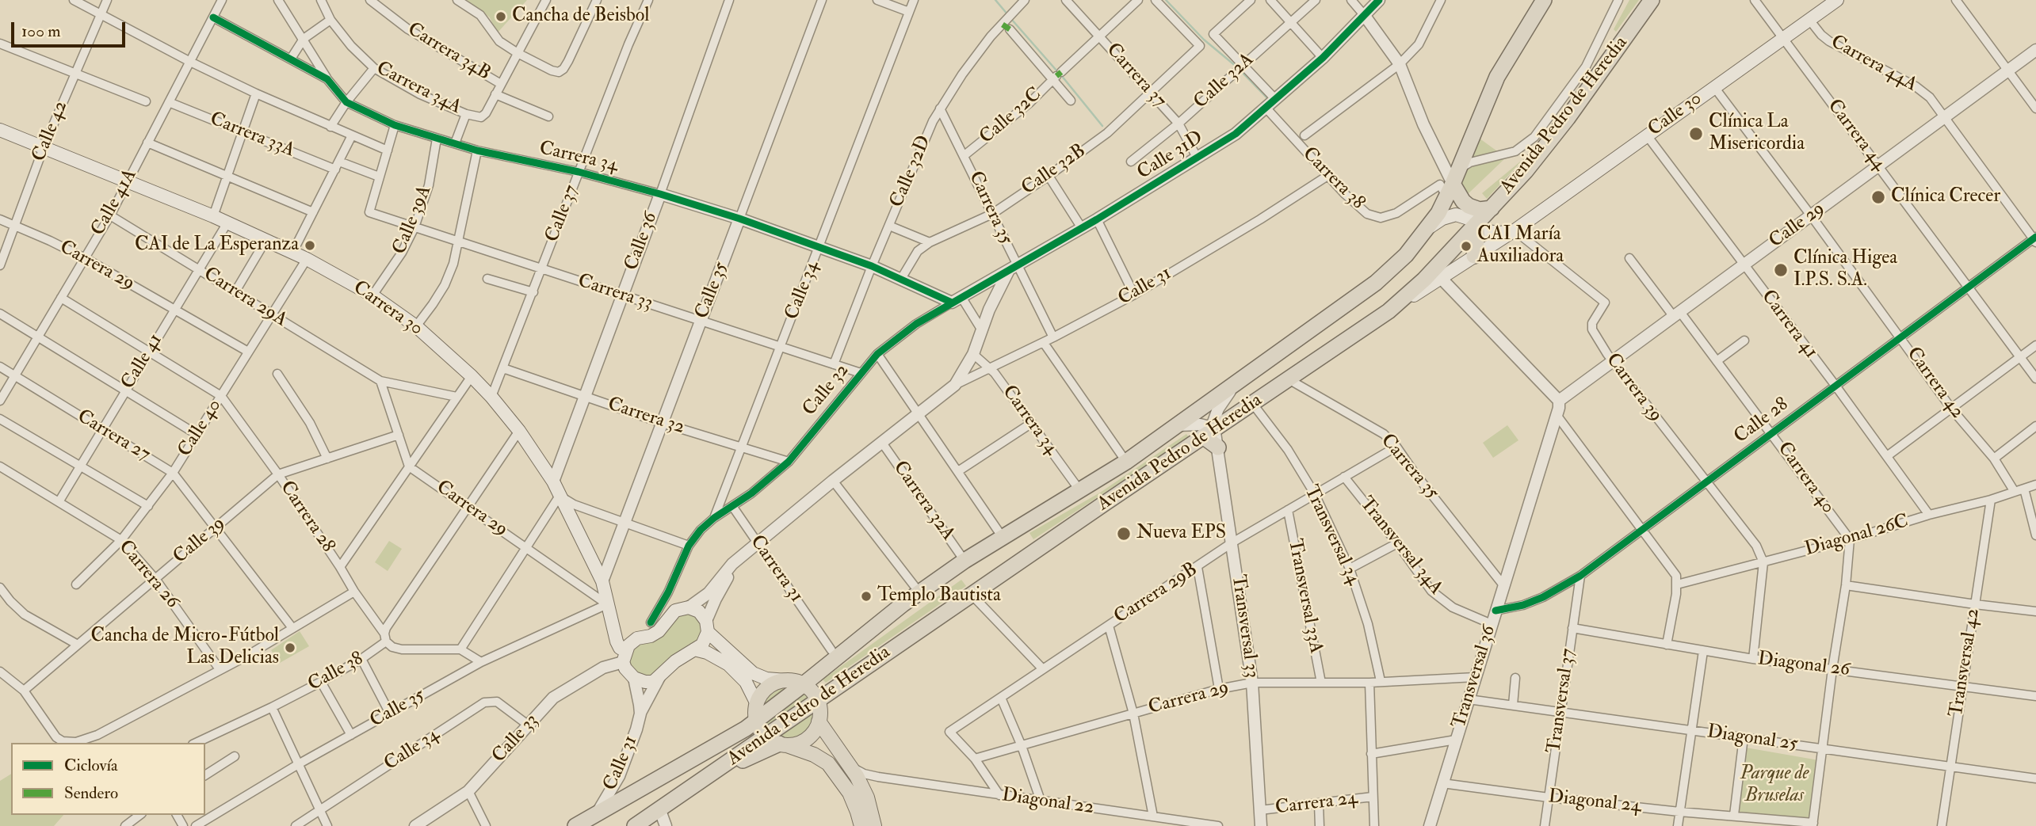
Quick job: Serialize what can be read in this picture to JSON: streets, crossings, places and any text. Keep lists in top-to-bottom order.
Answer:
{
  "streets": {
    "highway": ["Avenida Pedro de Heredia"],
    "main road": ["Calle 30", "Carrera 30"],
    "street": [
      "Carrera 34B",
      "Carrera 44A",
      "Carrera 37",
      "Calle 32A",
      "Carrera 34A",
      "Calle 32C",
      "Calle 42",
      "Carrera 33A",
      "Carrera 44",
      "Calle 31D",
      "Carrera 34",
      "Calle 32B",
      "Calle 32D",
      "Carrera 38",
      "Calle 41A",
      "Carrera 35",
      "Calle 37",
      "Calle 39A",
      "Calle 29",
      "Calle 36",
      "Carrera 29",
      "Calle 31",
      "Calle 35",
      "Calle 34",
      "Carrera 33",
      "Carrera 29A",
      "Carrera 41",
      "Calle 41",
      "Carrera 42",
      "Carrera 39",
      "Calle 32",
      "Carrera 32",
      "Calle 28",
      "Calle 40",
      "Carrera 27",
      "Carrera 40",
      "Carrera 32A",
      "Carrera 28",
      "Transversal 34",
      "Diagonal 26C",
      "Calle 39",
      "Transversal 34A",
      "Carrera 31",
      "Carrera 26",
      "Carrera 29B",
      "Transversal 33A",
      "Transversal 33",
      "Transversal 42",
      "Diagonal 26",
      "Calle 38",
      "Transversal 36",
      "Transversal 37",
      "Calle 33",
      "Diagonal 25",
      "Diagonal 22",
      "Diagonal 24",
      "Carrera 24"
    ]
  },
  "crossings": [
    ["Carrera 44A", "Calle 30"],
    ["Carrera 44A", "Calle 29"],
    ["Carrera 44A", "Calle 28"],
    ["Carrera 37", "Calle 32A"],
    ["Carrera 37", "Calle 32C"],
    ["Carrera 37", "Calle 31D"],
    ["Carrera 37", "Calle 32B"],
    ["Calle 30", "Avenida Pedro de Heredia"],
    ["Calle 30", "Carrera 44"],
    ["Calle 30", "Carrera 41"],
    ["Calle 30", "Carrera 42"],
    ["Calle 30", "Carrera 39"],
    ["Avenida Pedro de Heredia", "Carrera 34"],
    ["Avenida Pedro de Heredia", "Carrera 38"],
    ["Avenida Pedro de Heredia", "Carrera 35"],
    ["Avenida Pedro de Heredia", "Calle 31"],
    ["Avenida Pedro de Heredia", "Carrera 32A"],
    ["Avenida Pedro de Heredia", "Transversal 34"],
    ["Calle 32C", "Carrera 35"],
    ["Calle 42", "Carrera 29"],
    ["Calle 42", "Carrera 30"],
    ["Carrera 33A", "Calle 41A"],
    ["Carrera 33A", "Carrera 33"],
    ["Carrera 44", "Calle 29"],
    ["Carrera 44", "Calle 28"],
    ["Calle 31D", "Carrera 34"],
    ["Calle 31D", "Carrera 38"],
    ["Calle 31D", "Carrera 35"],
    ["Calle 31D", "Calle 31"],
    ["Calle 31D", "Calle 32"],
    ["Carrera 34", "Calle 32B"],
    ["Carrera 34", "Calle 32D"],
    ["Carrera 34", "Calle 41A"],
    ["Carrera 34", "Calle 37"],
    ["Carrera 34", "Calle 39A"],
    ["Carrera 34", "Calle 36"],
    ["Carrera 34", "Calle 31"],
    ["Carrera 34", "Calle 35"],
    ["Carrera 34", "Calle 34"],
    ["Carrera 34", "Calle 32"],
    ["Calle 32B", "Carrera 35"],
    ["Calle 32D", "Carrera 35"],
    ["Calle 32D", "Carrera 33"],
    ["Carrera 38", "Calle 31"],
    ["Calle 41A", "Carrera 29"],
    ["Calle 41A", "Carrera 29A"],
    ["Calle 41A", "Carrera 30"],
    ["Calle 41A", "Carrera 27"],
    ["Carrera 35", "Calle 31"],
    ["Carrera 35", "Carrera 29B"],
    ["Carrera 35", "Transversal 36"],
    ["Calle 37", "Carrera 33"],
    ["Calle 37", "Carrera 30"],
    ["Calle 37", "Carrera 32"],
    ["Calle 39A", "Carrera 33"],
    ["Calle 39A", "Carrera 30"],
    ["Calle 29", "Carrera 41"],
    ["Calle 29", "Carrera 42"],
    ["Calle 29", "Carrera 39"],
    ["Calle 29", "Carrera 40"],
    ["Calle 29", "Transversal 36"],
    ["Calle 36", "Carrera 33"],
    ["Calle 36", "Carrera 30"],
    ["Calle 36", "Carrera 32"],
    ["Carrera 29", "Calle 35"],
    ["Carrera 29", "Carrera 30"],
    ["Carrera 29", "Calle 41"],
    ["Carrera 29", "Calle 40"],
    ["Carrera 29", "Transversal 34"],
    ["Carrera 29", "Carrera 29B"],
    ["Carrera 29", "Transversal 33A"],
    ["Carrera 29", "Transversal 33"],
    ["Carrera 29", "Transversal 36"],
    ["Calle 31", "Carrera 30"],
    ["Calle 31", "Carrera 32A"],
    ["Calle 31", "Carrera 31"],
    ["Calle 35", "Carrera 33"],
    ["Calle 35", "Carrera 30"],
    ["Calle 35", "Carrera 32"],
    ["Calle 34", "Carrera 33"],
    ["Calle 34", "Carrera 32"],
    ["Calle 34", "Calle 33"],
    ["Carrera 33", "Calle 32"],
    ["Carrera 29A", "Calle 41"],
    ["Carrera 29A", "Calle 40"],
    ["Carrera 30", "Calle 41"],
    ["Carrera 30", "Calle 40"],
    ["Carrera 30", "Calle 33"],
    ["Carrera 41", "Calle 28"],
    ["Carrera 41", "Diagonal 26C"],
    ["Calle 41", "Carrera 27"],
    ["Calle 41", "Carrera 26"],
    ["Carrera 42", "Calle 28"],
    ["Carrera 42", "Diagonal 26C"],
    ["Carrera 39", "Calle 28"],
    ["Carrera 39", "Diagonal 26C"],
    ["Calle 32", "Carrera 32"],
    ["Calle 32", "Carrera 31"],
    ["Calle 28", "Carrera 40"],
    ["Calle 28", "Transversal 36"],
    ["Calle 28", "Transversal 37"],
    ["Calle 40", "Carrera 27"],
    ["Calle 40", "Carrera 28"],
    ["Calle 40", "Carrera 26"],
    ["Carrera 27", "Calle 39"],
    ["Carrera 40", "Diagonal 26C"],
    ["Carrera 28", "Calle 39"],
    ["Carrera 28", "Calle 38"],
    ["Transversal 34", "Carrera 29B"],
    ["Diagonal 26C", "Transversal 42"],
    ["Calle 39", "Carrera 26"],
    ["Transversal 34A", "Carrera 29B"],
    ["Transversal 34A", "Transversal 36"],
    ["Carrera 29B", "Transversal 33A"],
    ["Carrera 29B", "Transversal 33"],
    ["Transversal 33", "Carrera 24"],
    ["Transversal 42", "Diagonal 26"],
    ["Transversal 42", "Diagonal 25"],
    ["Diagonal 26", "Transversal 37"],
    ["Transversal 36", "Diagonal 25"],
    ["Transversal 36", "Diagonal 24"],
    ["Transversal 37", "Diagonal 25"],
    ["Transversal 37", "Diagonal 24"]
  ],
  "parks": ["Parque de Bruselas"],
  "places": [
    "Cancha de Beisbol",
    "Clínica La Misericordia",
    "Clínica Crecer",
    "CAI de La Esperanza",
    "CAI María Auxiliadora",
    "Clínica Higea I.P.S. S.A.",
    "Nueva EPS",
    "Templo Bautista",
    "Cancha de Micro-Fútbol Las Delicias"
  ],
  "legend": ["Ciclovía", "Sendero"],
  "scale_bar": "100 m"
}
